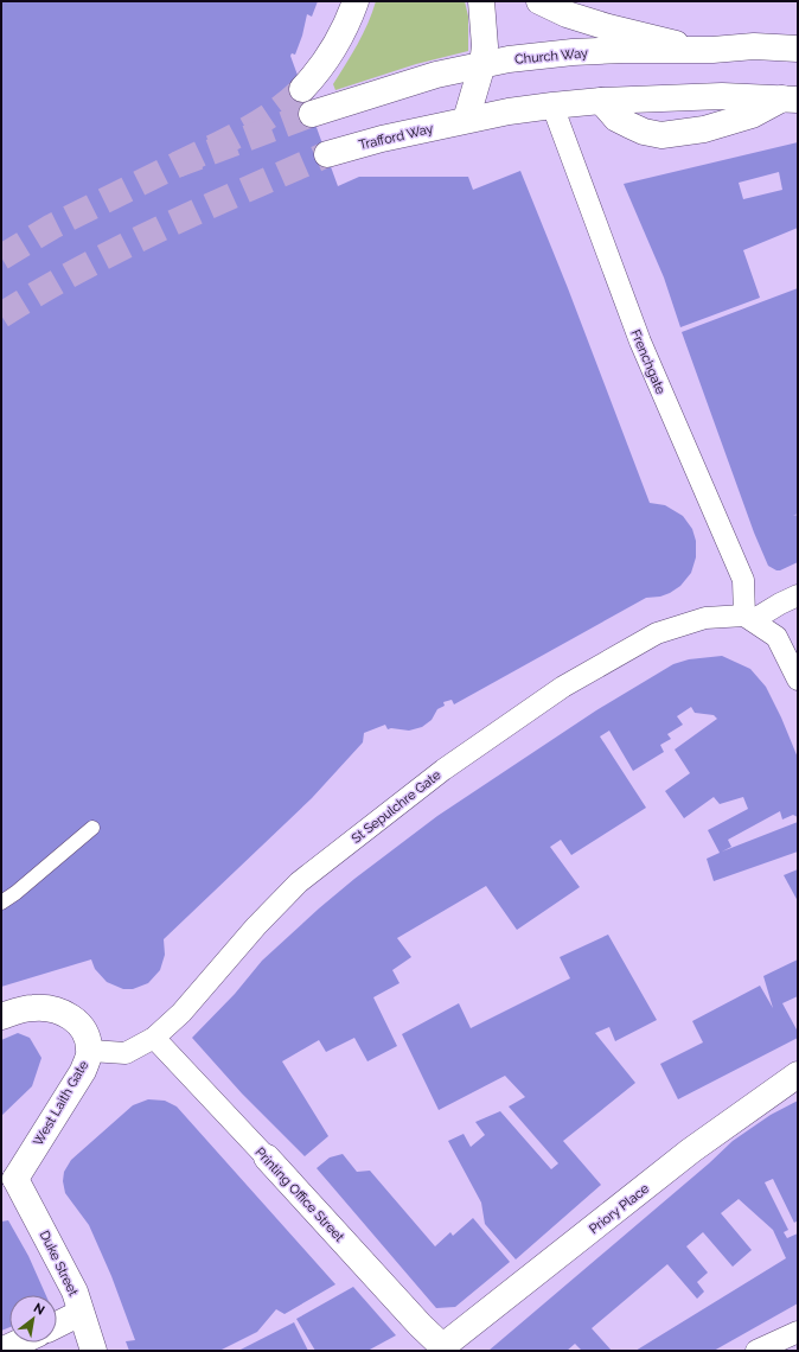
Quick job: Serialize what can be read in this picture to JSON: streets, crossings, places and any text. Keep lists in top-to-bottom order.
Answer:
{
  "streets": {
    "main road": [
      "Church Way",
      "Trafford Way",
      "West Laith Gate",
      "Printing Office Street",
      "Priory Place",
      "Duke Street"
    ],
    "street": ["Frenchgate", "St Sepulchre Gate"]
  },
  "crossings": [
    ["Frenchgate", "St Sepulchre Gate"],
    ["St Sepulchre Gate", "West Laith Gate"],
    ["St Sepulchre Gate", "Printing Office Street"],
    ["West Laith Gate", "Duke Street"],
    ["Printing Office Street", "Priory Place"]
  ],
  "north": "top right"
}
